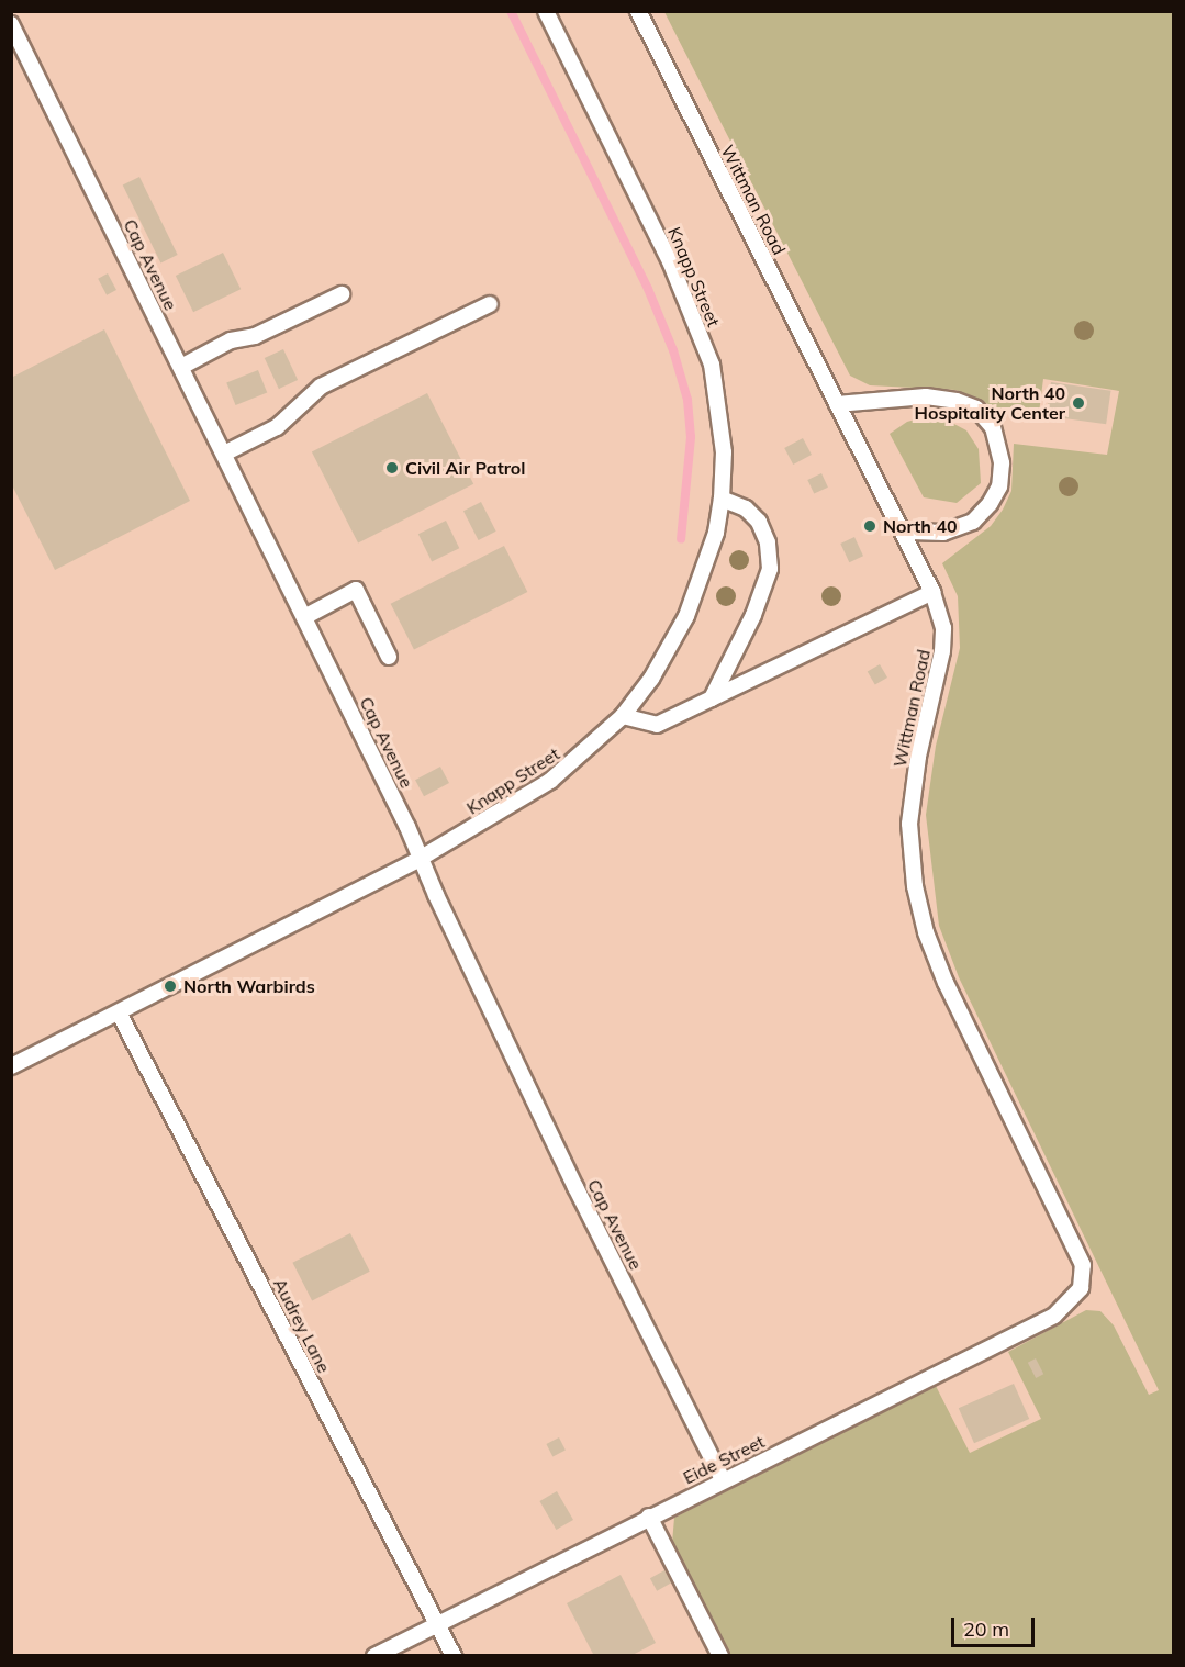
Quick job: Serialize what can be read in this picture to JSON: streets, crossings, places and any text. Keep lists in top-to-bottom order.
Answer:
{
  "streets": {
    "lane": [
      "Wittman Road",
      "Cap Avenue",
      "Knapp Street",
      "Audrey Lane",
      "Eide Street"
    ]
  },
  "crossings": [
    ["Wittman Road", "Eide Street"],
    ["Cap Avenue", "Knapp Street"],
    ["Cap Avenue", "Eide Street"],
    ["Knapp Street", "Audrey Lane"],
    ["Audrey Lane", "Eide Street"]
  ],
  "places": [
    "North 40 Hospitality Center",
    "Civil Air Patrol",
    "North 40",
    "North Warbirds"
  ],
  "scale_bar": "20 m"
}
